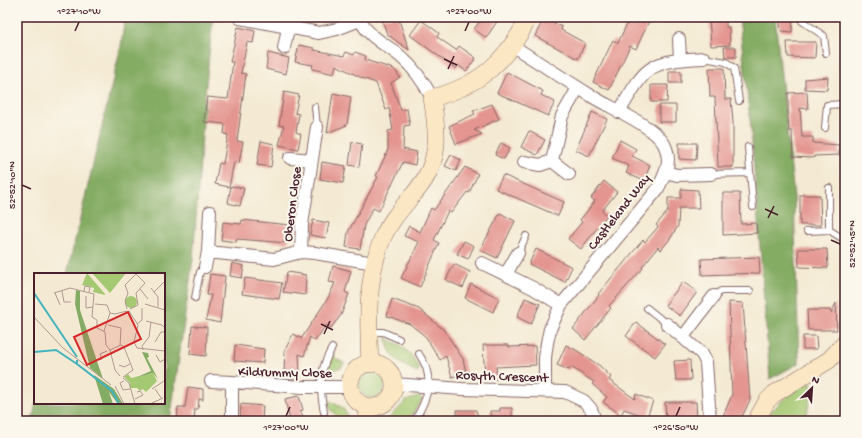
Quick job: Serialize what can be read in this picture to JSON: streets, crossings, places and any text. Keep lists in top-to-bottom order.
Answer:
{
  "streets": {
    "street": [
      "Oberon Close",
      "Castleland Way",
      "Kildrummy Close",
      "Rosyth Crescent"
    ]
  },
  "crossings": [
    ["Castleland Way", "Rosyth Crescent"],
    ["Kildrummy Close", "Rosyth Crescent"]
  ],
  "north": "top right",
  "coordinates": [
    "1°27'10\"W",
    "1°27'00\"W",
    "52°52'10\"N",
    "52°52'15\"N",
    "1°26'50\"W"
  ]
}
